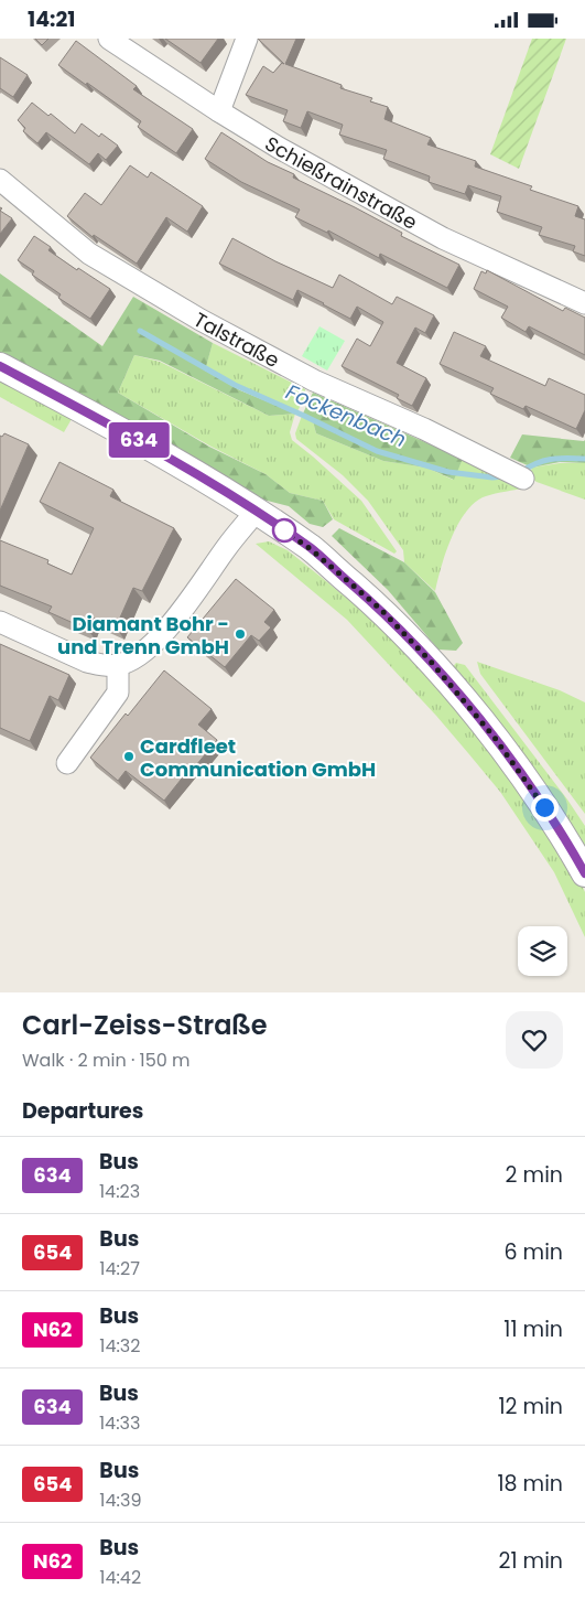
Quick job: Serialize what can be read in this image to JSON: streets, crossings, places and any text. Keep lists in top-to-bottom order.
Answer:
{
  "streets": {
    "street": ["Schießrainstraße", "Talstraße"]
  },
  "water": ["Fockenbach"],
  "places": ["Diamant Bohr - und Trenn GmbH", "Cardfleet Communication GmbH"],
  "lines": ["bus line 634"],
  "page": {
    "status": "14:21",
    "on_map": "634",
    "heading": [
      ["Carl-Zeiss-Straße", "Walk · 2 min · 150 m"],
      "Departures"
    ],
    "list": [
      {
        "mark": "634",
        "name": "Bus",
        "note": "14:23",
        "value": "2 min"
      },
      {
        "mark": "654",
        "name": "Bus",
        "note": "14:27",
        "value": "6 min"
      },
      {
        "mark": "N62",
        "name": "Bus",
        "note": "14:32",
        "value": "11 min"
      },
      {
        "mark": "634",
        "name": "Bus",
        "note": "14:33",
        "value": "12 min"
      },
      {
        "mark": "654",
        "name": "Bus",
        "note": "14:39",
        "value": "18 min"
      },
      {
        "mark": "N62",
        "name": "Bus",
        "note": "14:42",
        "value": "21 min"
      }
    ]
  }
}
